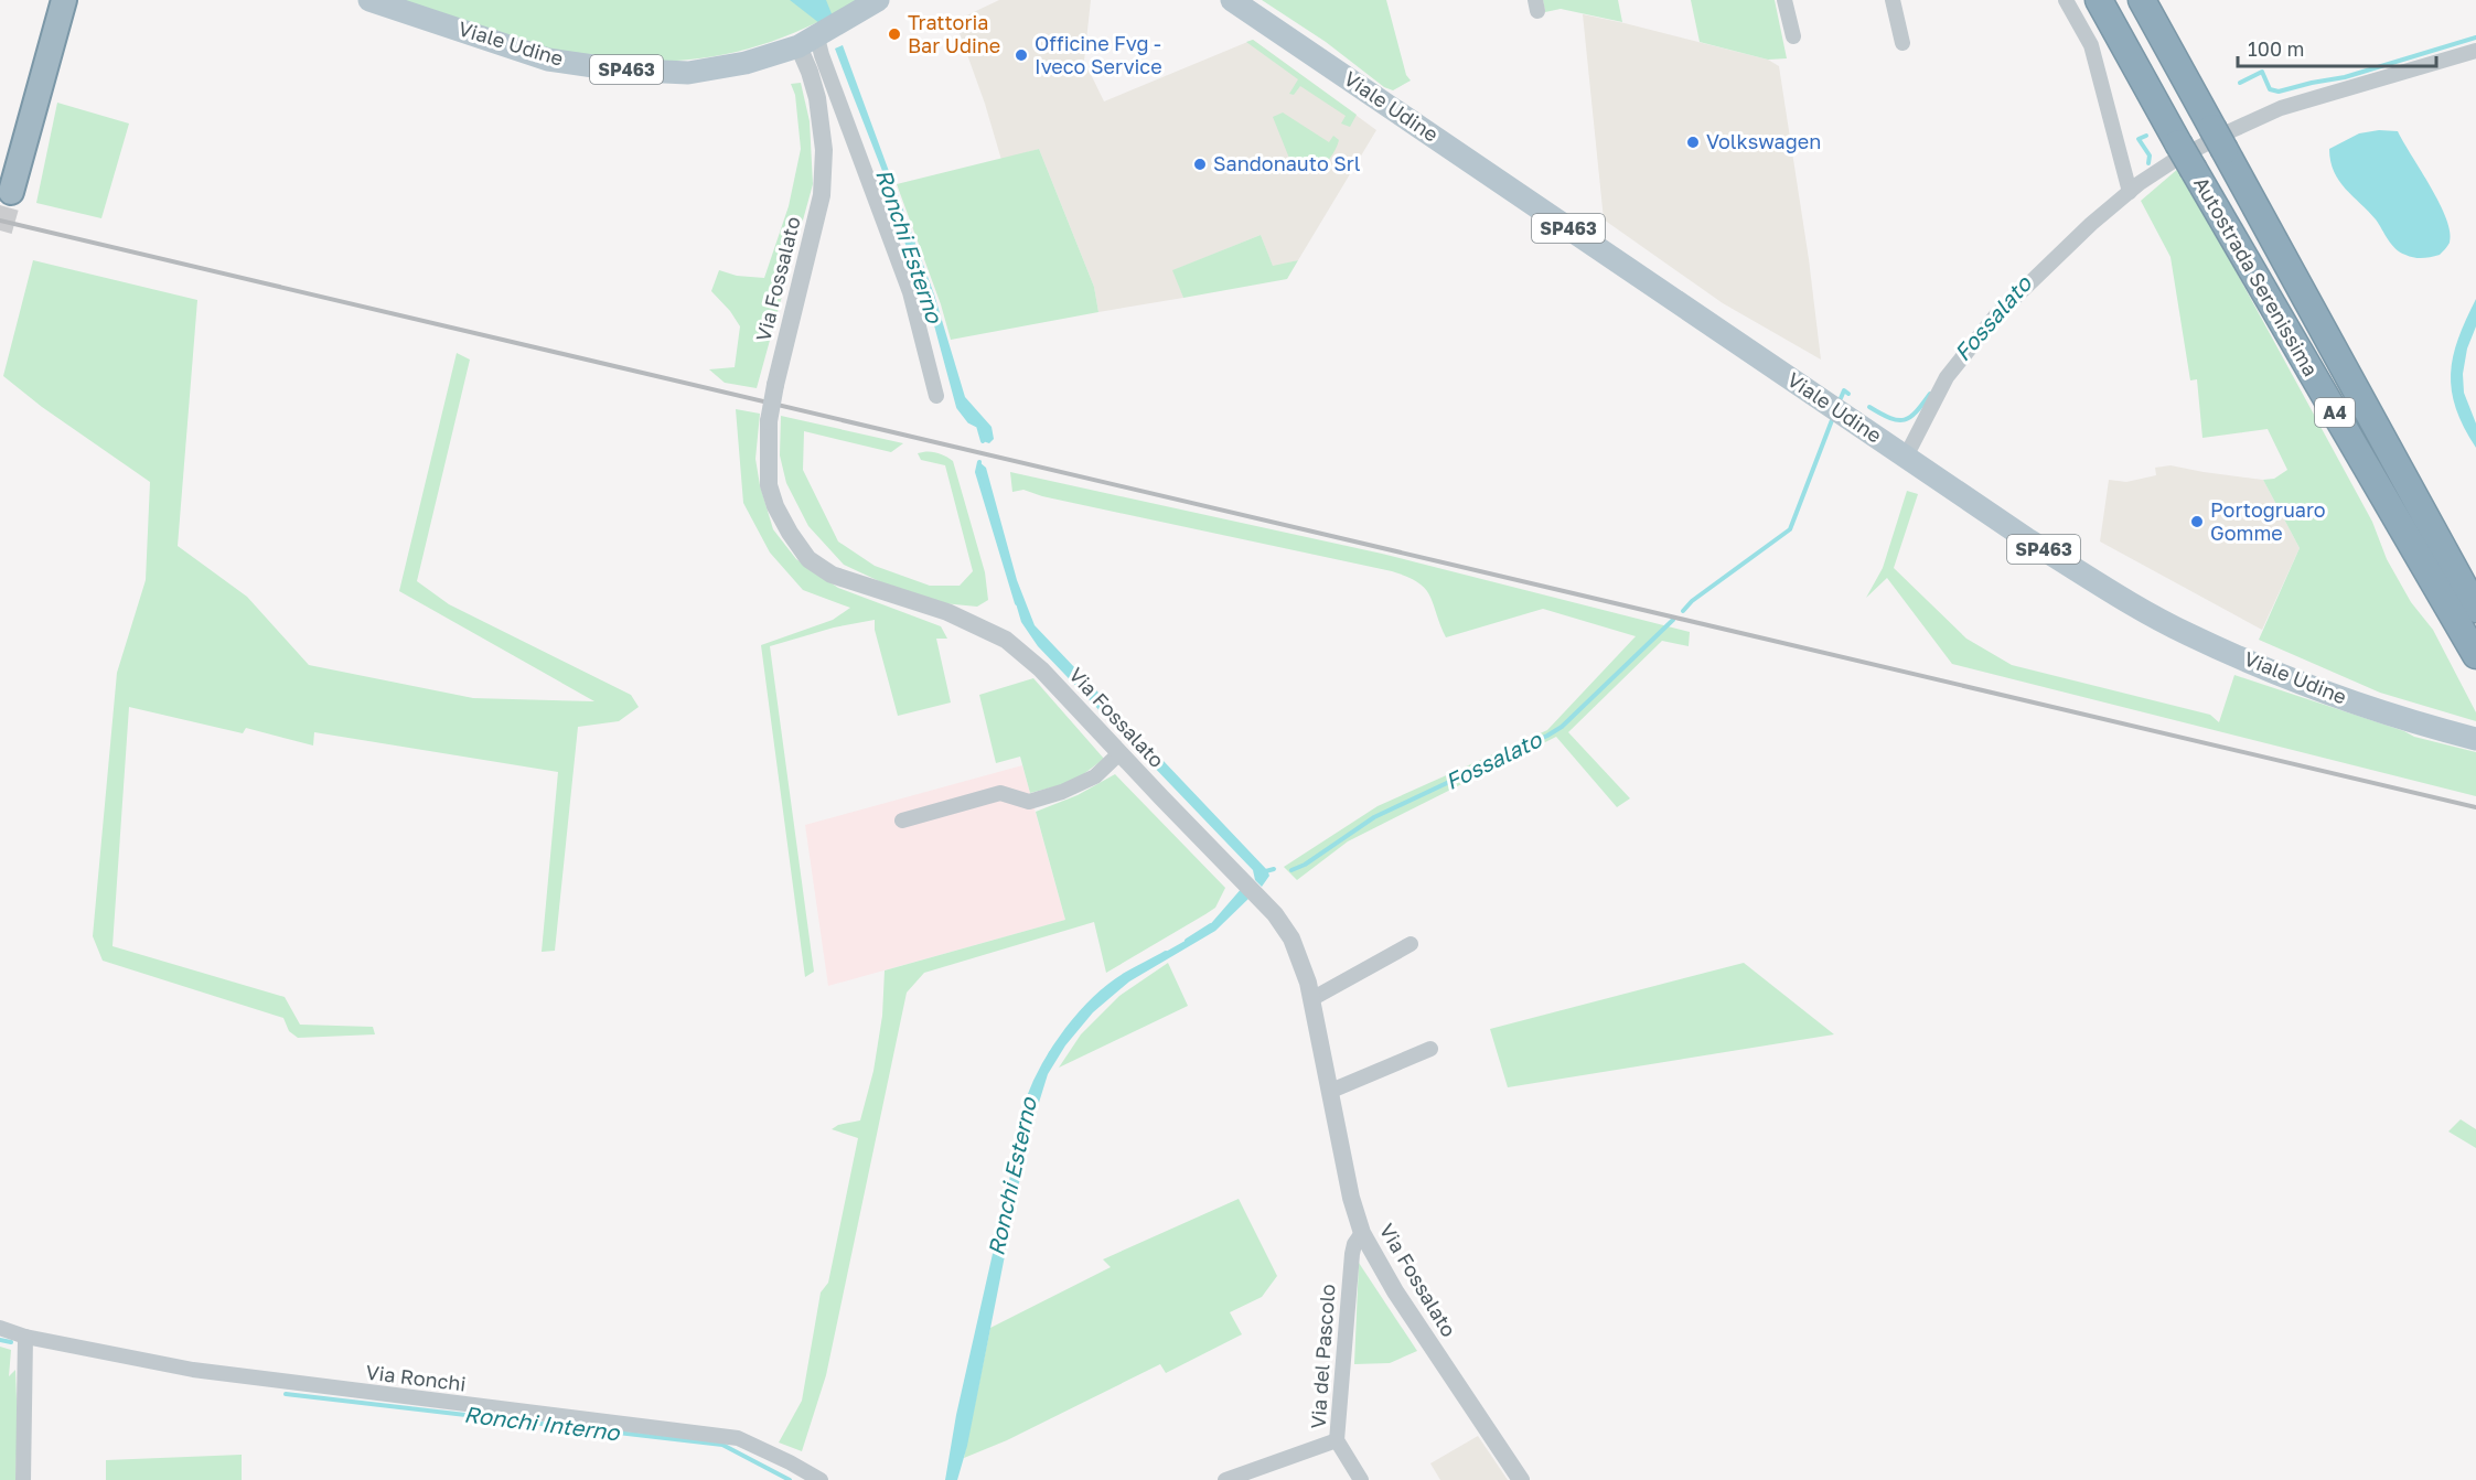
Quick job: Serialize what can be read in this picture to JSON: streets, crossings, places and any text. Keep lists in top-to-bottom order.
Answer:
{
  "streets": {
    "highway": ["Autostrada Serenissima", "A4"],
    "main road": ["Viale Udine", "SP463"],
    "street": ["Via Fossalato", "Via del Pascolo", "Via Ronchi"]
  },
  "crossings": [
    ["Viale Udine", "Via Fossalato"],
    ["Via Fossalato", "Via del Pascolo"]
  ],
  "water": ["Ronchi Esterno", "Fossalato", "Ronchi Interno"],
  "places": [
    "Trattoria Bar Udine",
    "Officine Fvg - Iveco Service",
    "Volkswagen",
    "Sandonauto Srl",
    "Portogruaro Gomme"
  ],
  "scale_bar": "100 m"
}
